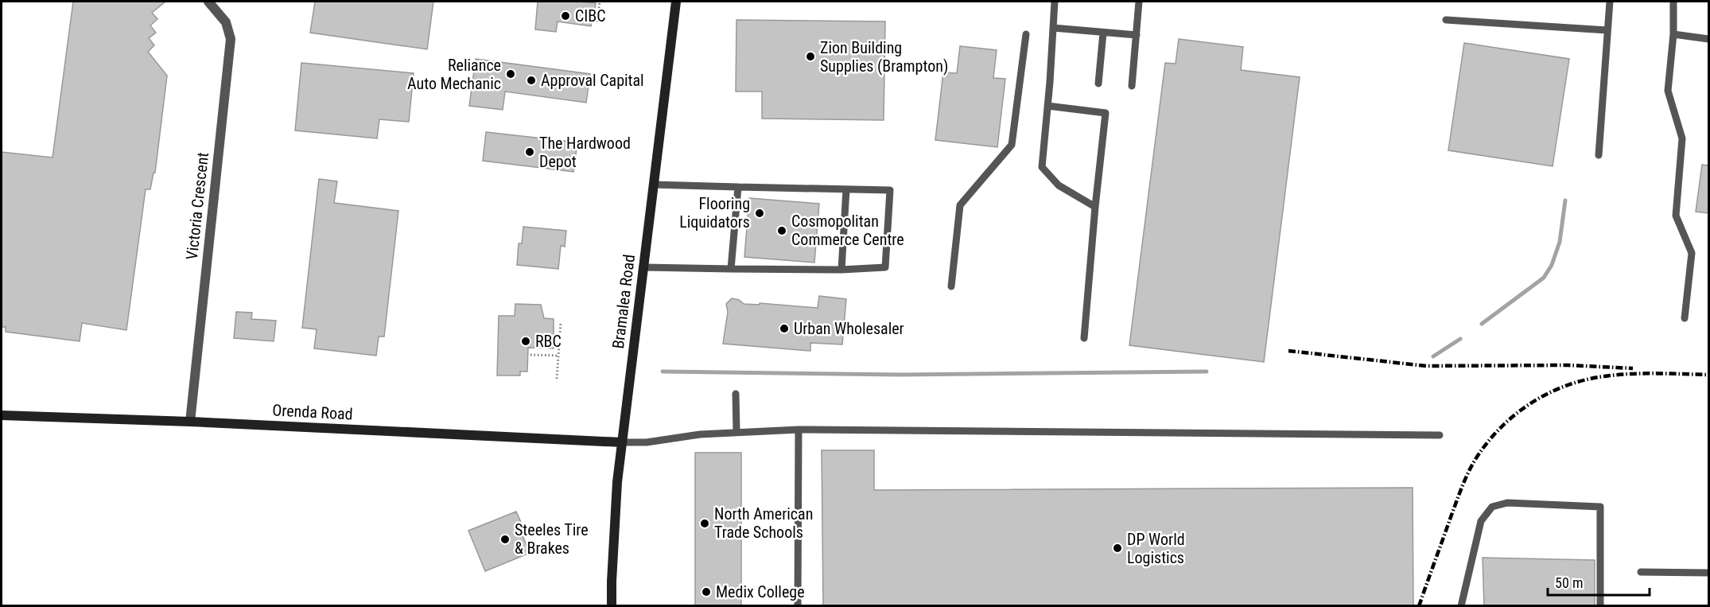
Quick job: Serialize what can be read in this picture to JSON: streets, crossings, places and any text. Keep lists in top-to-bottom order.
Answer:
{
  "streets": {
    "street": ["Victoria Crescent", "Bramalea Road", "Orenda Road"]
  },
  "crossings": [
    ["Victoria Crescent", "Orenda Road"],
    ["Bramalea Road", "Orenda Road"]
  ],
  "places": [
    "CIBC",
    "Zion Building Supplies (Brampton)",
    "Reliance Auto Mechanic",
    "Approval Capital",
    "The Hardwood Depot",
    "Flooring Liquidators",
    "Cosmopolitan Commerce Centre",
    "Urban Wholesaler",
    "RBC",
    "North American Trade Schools",
    "Steeles Tire & Brakes",
    "DP World Logistics",
    "Medix College"
  ],
  "scale_bar": "50 m"
}
